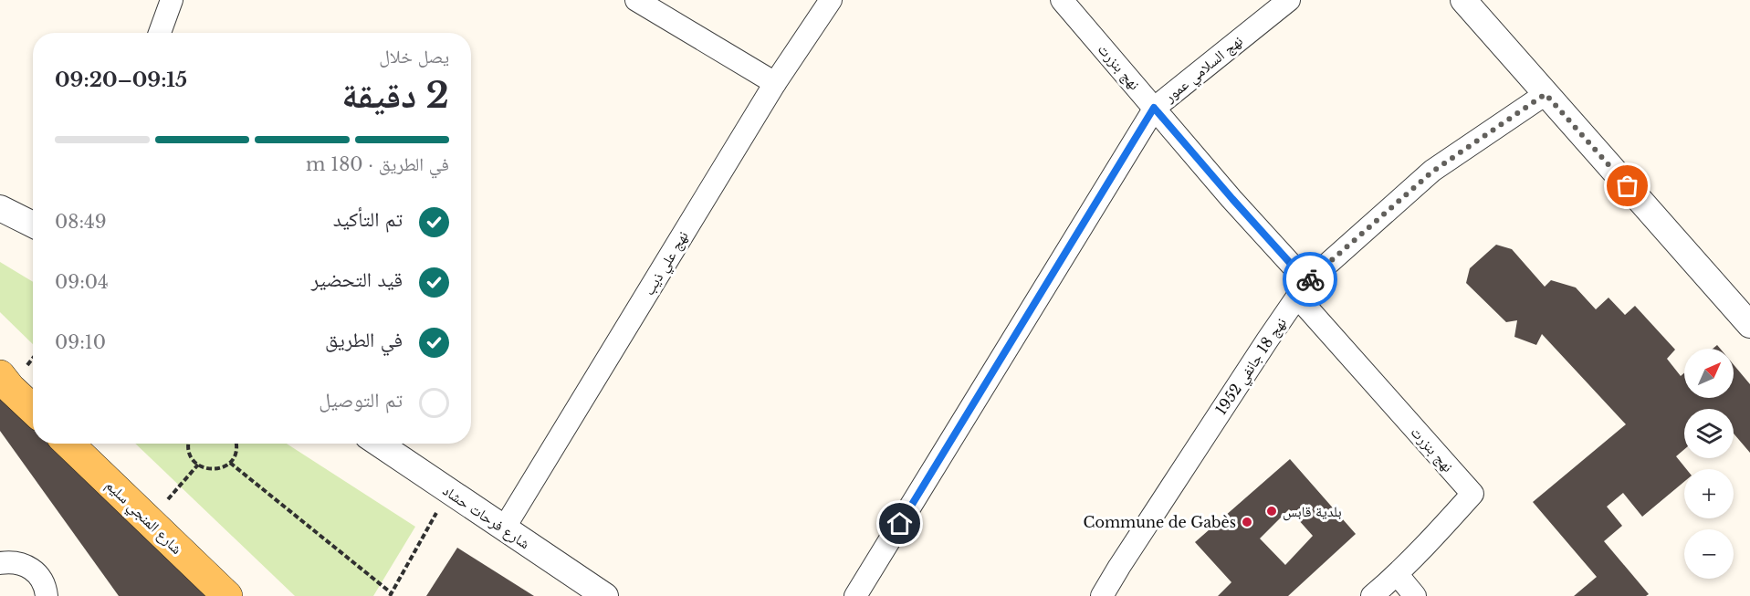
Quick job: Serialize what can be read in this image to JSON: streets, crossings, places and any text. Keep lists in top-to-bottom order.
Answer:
{
  "streets": {
    "main road": ["شارع المنجي سليم"],
    "street": [
      "نهج بنزرت",
      "نهج السلامي عمور",
      "نهج علي ذيب",
      "نهج 18 جانفي 1952",
      "شارع فرحات حشاد"
    ]
  },
  "crossings": [
    ["نهج بنزرت", "نهج السلامي عمور"],
    ["نهج بنزرت", "نهج 18 جانفي 1952"],
    ["نهج علي ذيب", "شارع فرحات حشاد"]
  ],
  "places": ["بلدية قابس", "Commune de Gabès"],
  "north": "top right",
  "page": {
    "heading": ["2 دقيقة", "يصل خلال", "09:15–09:20"],
    "bar": "في الطريق · 180 m",
    "list": [
      ["تم التأكيد", "08:49"],
      ["قيد التحضير", "09:04"],
      ["في الطريق", "09:10"],
      "تم التوصيل"
    ],
    "map_buttons": ["+", "−"]
  }
}
